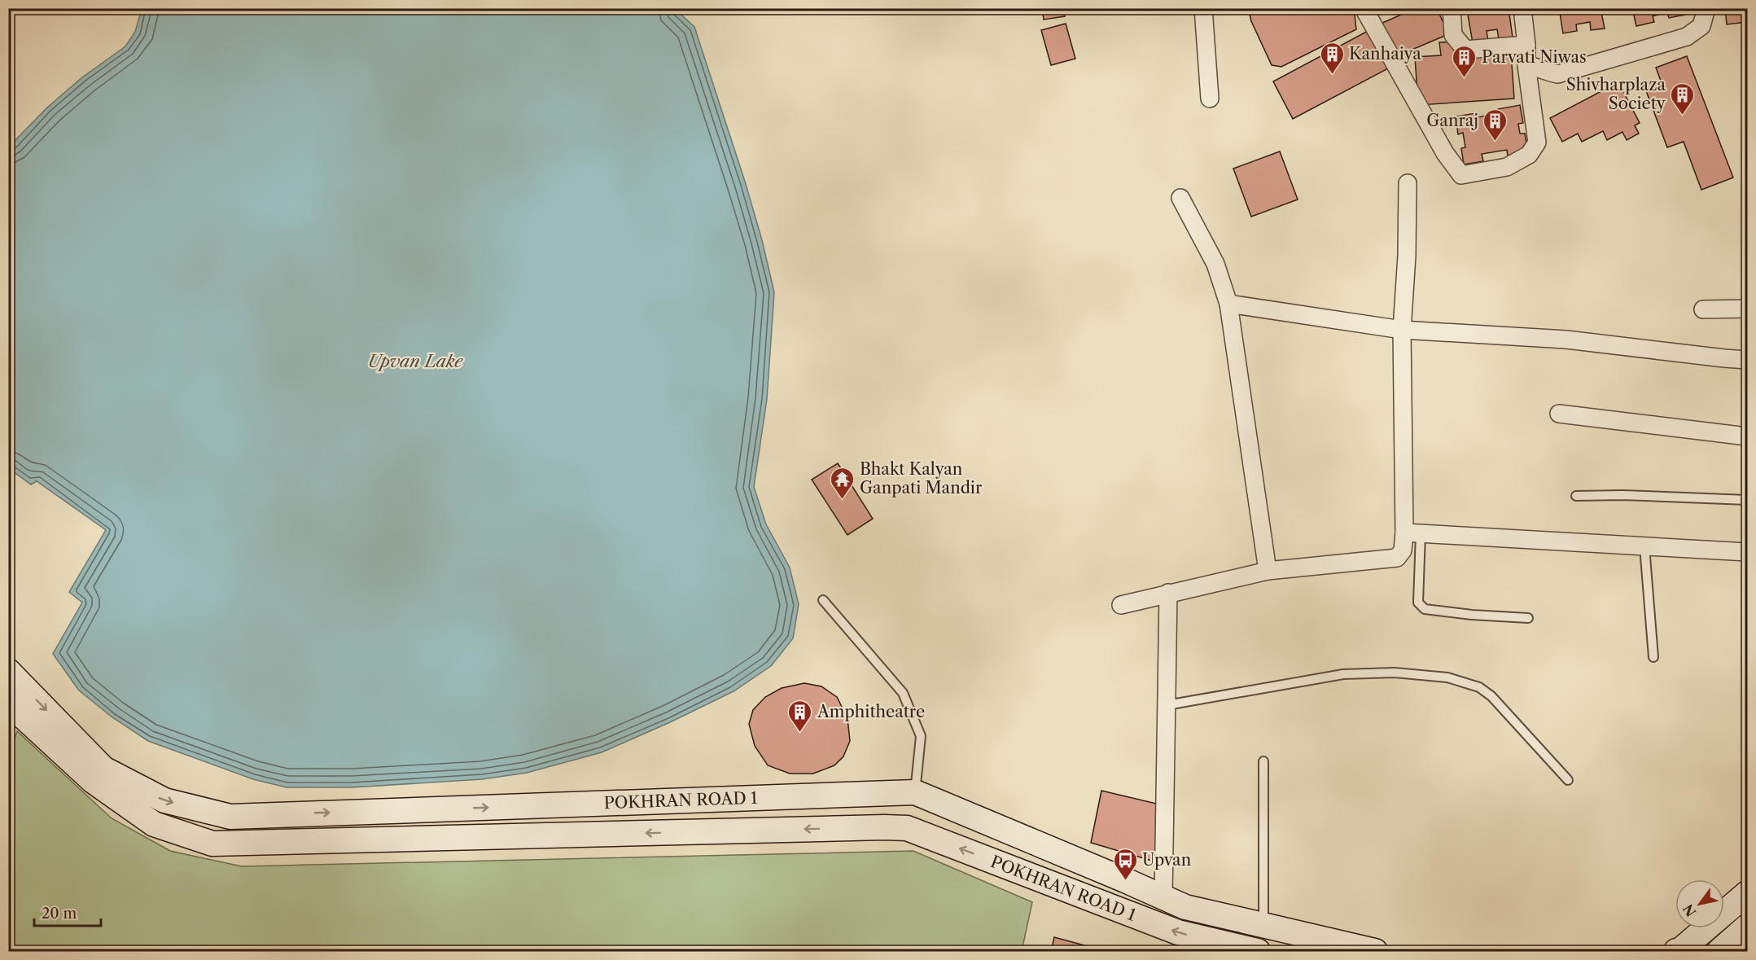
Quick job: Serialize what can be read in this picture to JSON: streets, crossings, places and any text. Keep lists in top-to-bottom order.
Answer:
{
  "streets": {
    "main road": ["POKHRAN ROAD 1"]
  },
  "water": ["Upvan Lake"],
  "places": {
    "building": [
      "Kanhaiya",
      "Parvati Niwas",
      "Shivharplaza Society",
      "Ganraj",
      "Amphitheatre"
    ],
    "temple": ["Bhakt Kalyan Ganpati Mandir"],
    "bus stop": ["Upvan"]
  },
  "scale_bar": "20 m",
  "north": "bottom left"
}
